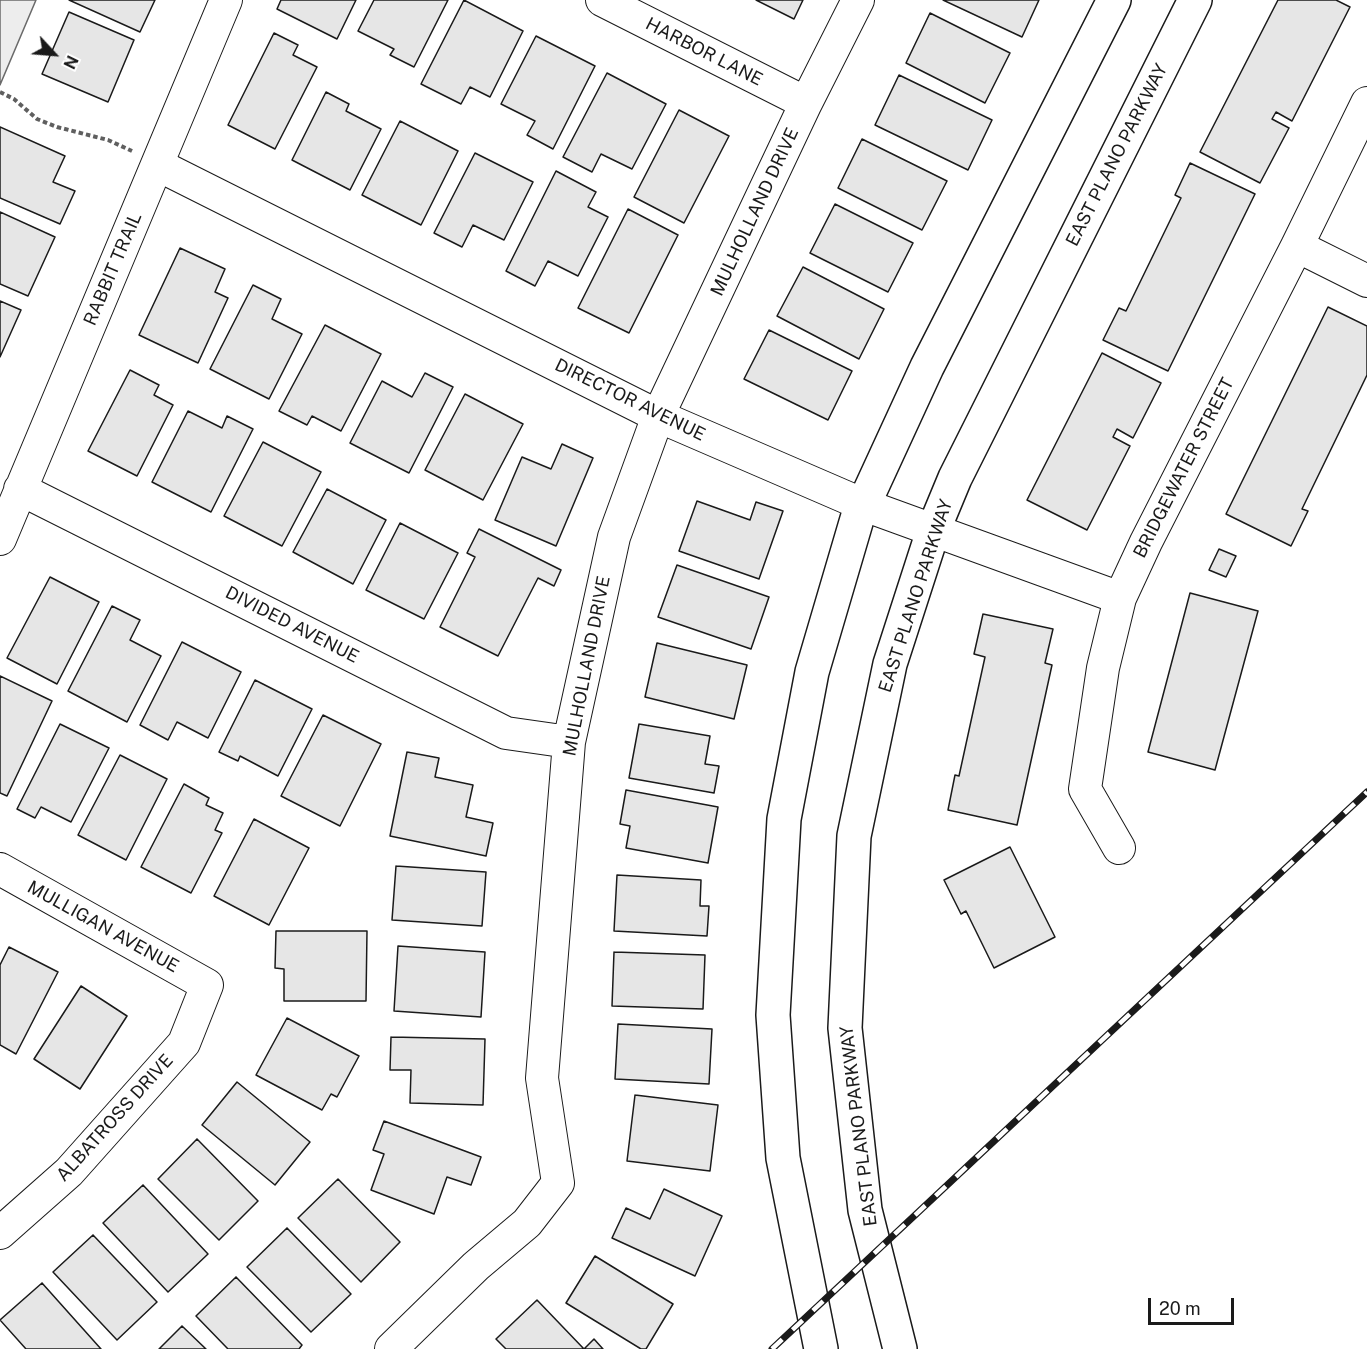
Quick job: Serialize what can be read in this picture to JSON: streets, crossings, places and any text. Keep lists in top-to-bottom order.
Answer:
{
  "streets": {
    "main road": ["EAST PLANO PARKWAY"],
    "street": [
      "HARBOR LANE",
      "MULHOLLAND DRIVE",
      "RABBIT TRAIL",
      "DIRECTOR AVENUE",
      "BRIDGEWATER STREET",
      "DIVIDED AVENUE",
      "MULLIGAN AVENUE",
      "ALBATROSS DRIVE"
    ]
  },
  "crossings": [
    ["HARBOR LANE", "MULHOLLAND DRIVE"],
    ["EAST PLANO PARKWAY", "DIRECTOR AVENUE"],
    ["MULHOLLAND DRIVE", "DIRECTOR AVENUE"],
    ["MULHOLLAND DRIVE", "DIVIDED AVENUE"],
    ["RABBIT TRAIL", "DIRECTOR AVENUE"],
    ["RABBIT TRAIL", "DIVIDED AVENUE"],
    ["DIRECTOR AVENUE", "BRIDGEWATER STREET"],
    ["MULLIGAN AVENUE", "ALBATROSS DRIVE"]
  ],
  "scale_bar": "20 m",
  "north": "bottom right"
}
